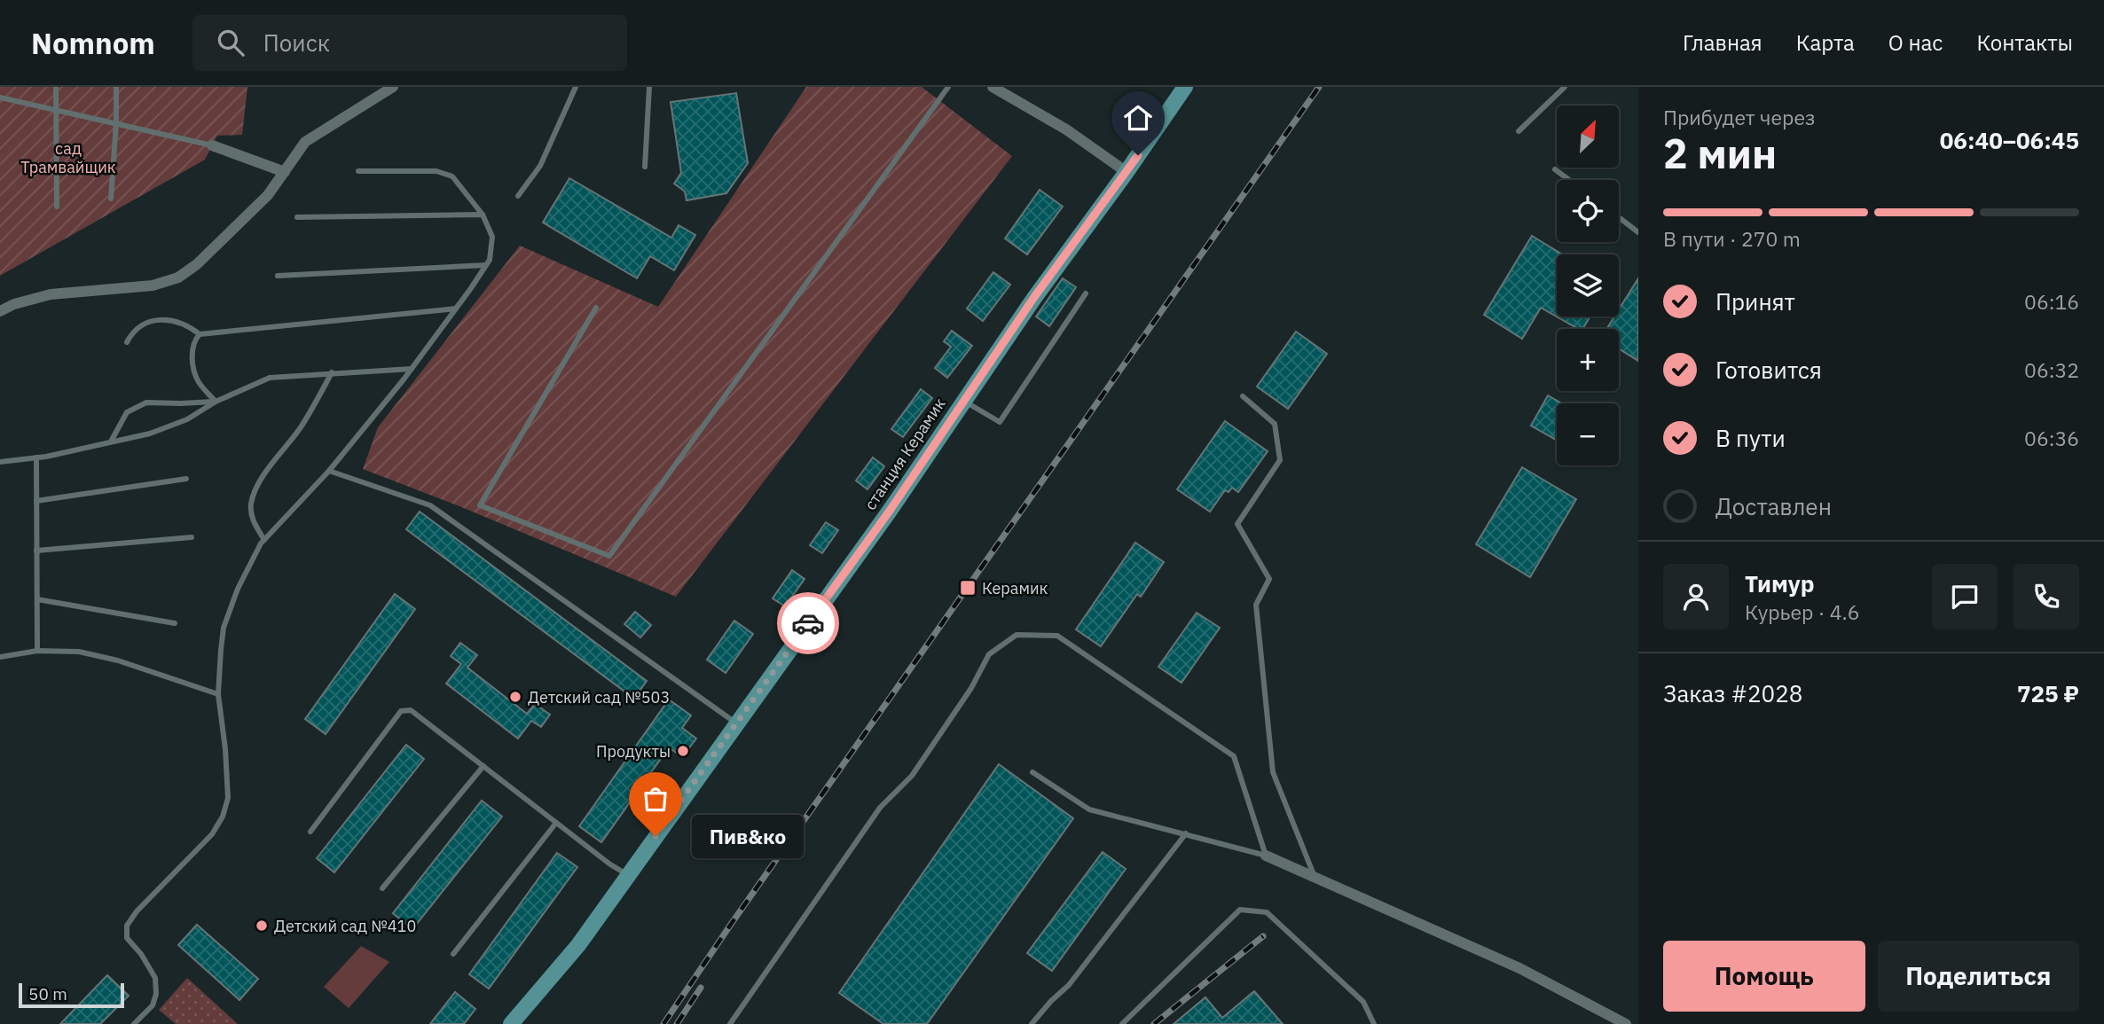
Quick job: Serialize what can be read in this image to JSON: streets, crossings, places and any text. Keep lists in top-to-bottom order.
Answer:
{
  "streets": {
    "main road": ["станция Керамик"]
  },
  "parks": ["сад Трамвайщик"],
  "places": {
    "transit": ["Керамик"],
    "other": [
      "Детский сад №503",
      "Продукты",
      "Пив&ко",
      "Детский сад №410"
    ]
  },
  "scale_bar": "50 m",
  "north": "top right",
  "page": {
    "header": "Nomnom",
    "search": "Поиск",
    "nav": [
      "Главная",
      "Карта",
      "О нас",
      "Контакты"
    ],
    "heading": ["2 мин", "Прибудет через", "06:40–06:45"],
    "panel": [
      "Тимур",
      "Курьер · 4.6",
      "Заказ #2028",
      "725 ₽"
    ],
    "map_buttons": ["+", "−"],
    "bar": "В пути · 270 m",
    "list": [
      ["Принят", "06:16"],
      ["Готовится", "06:32"],
      ["В пути", "06:36"],
      "Доставлен"
    ],
    "bubble": "Пив&ко",
    "buttons": ["Помощь", "Поделиться"],
    "scale": "50 m"
  }
}
